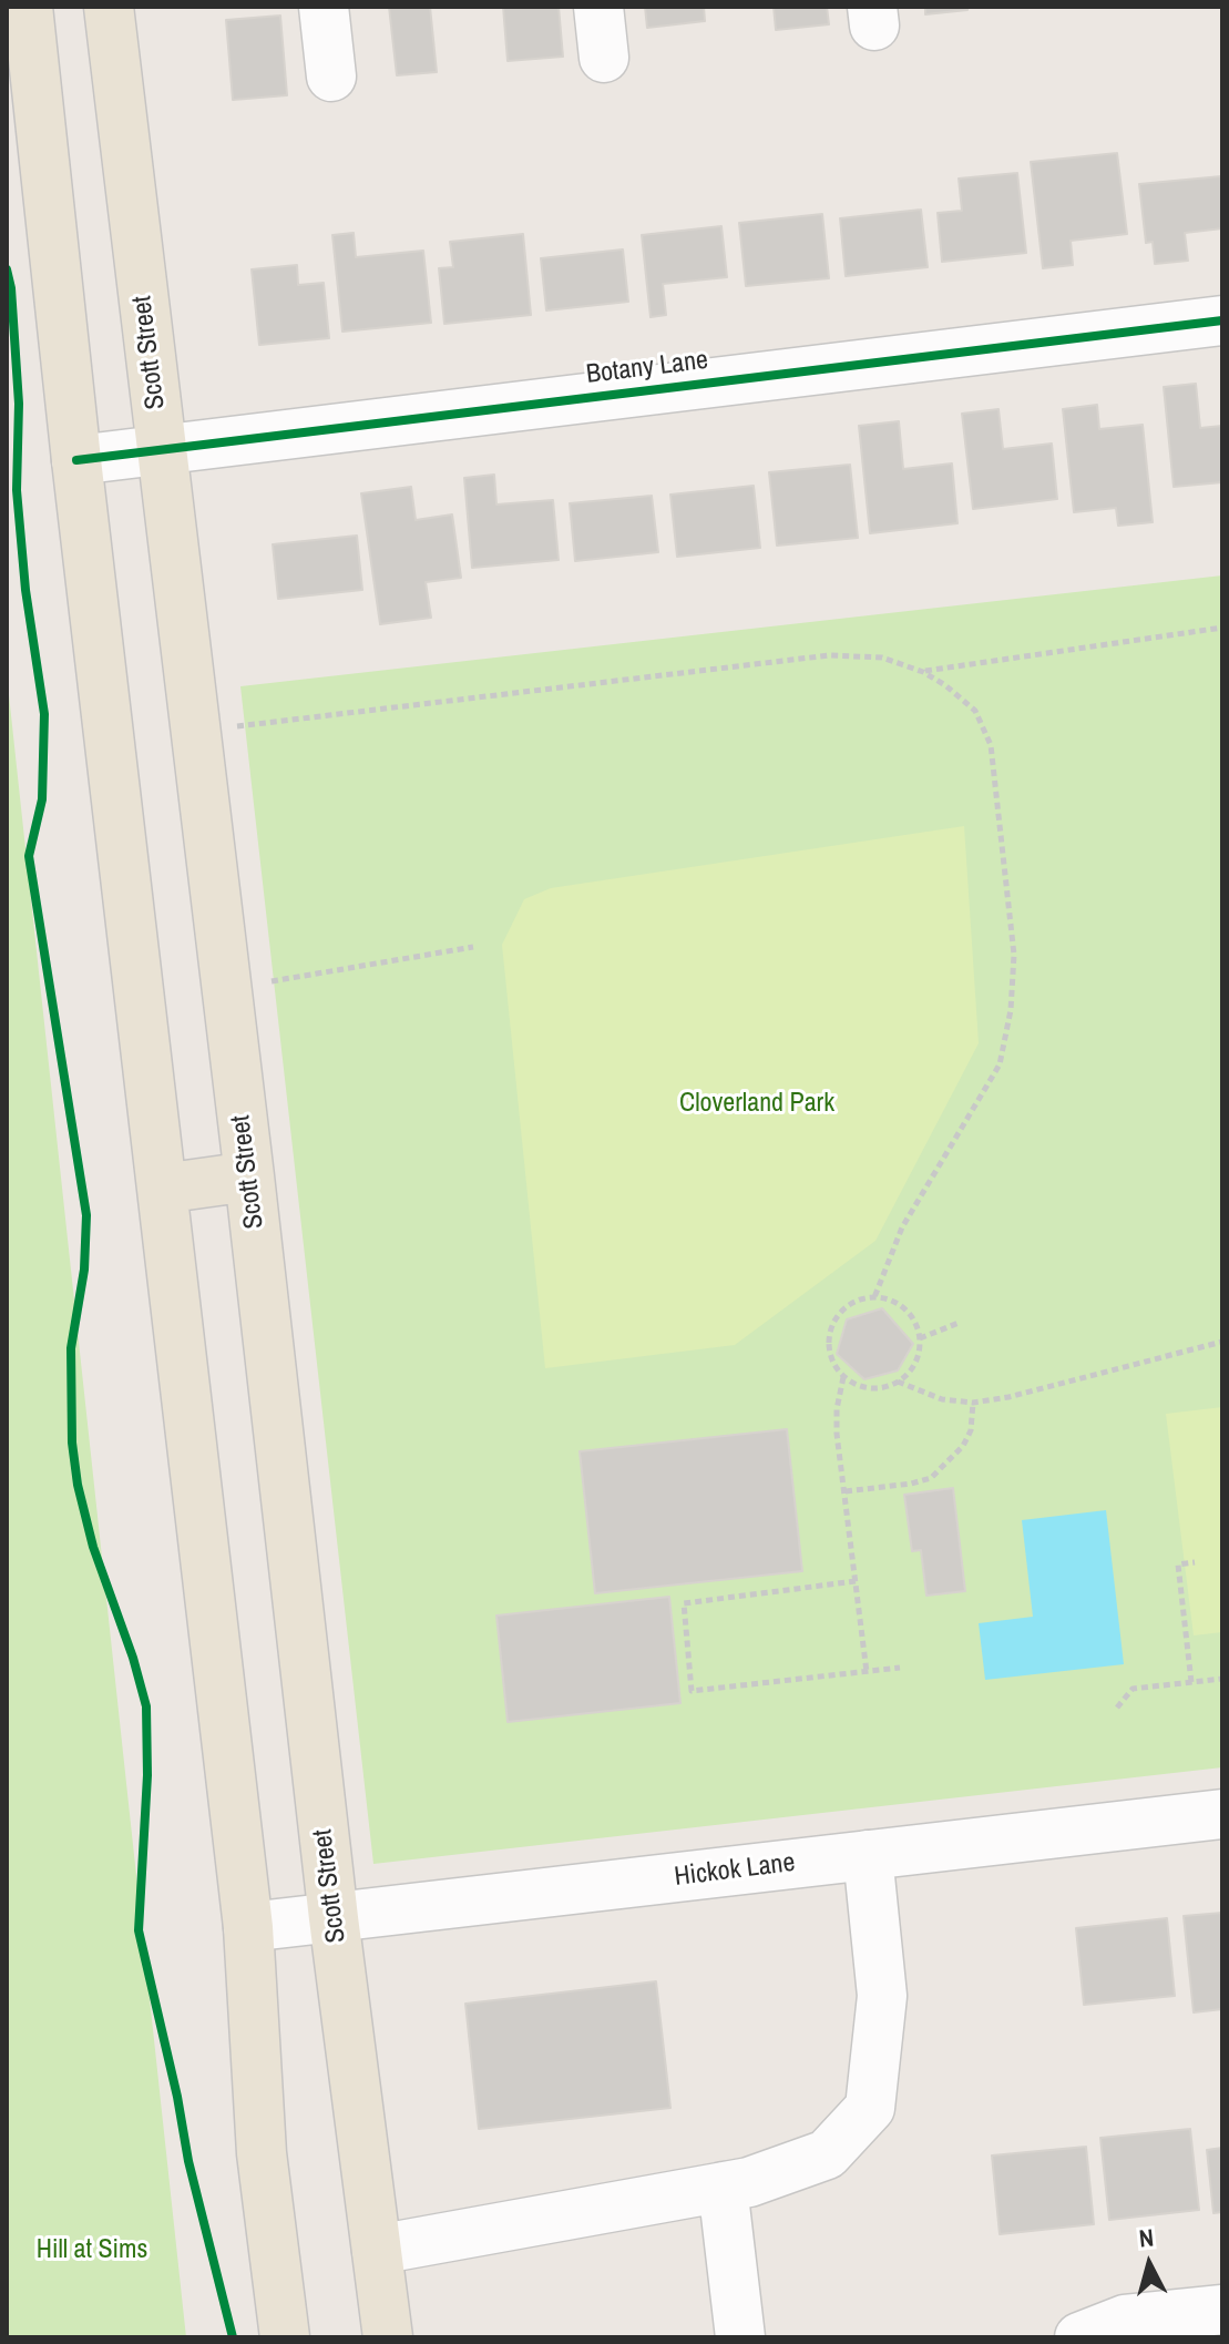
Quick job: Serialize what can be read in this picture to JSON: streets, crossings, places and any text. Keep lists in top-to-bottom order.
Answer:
{
  "streets": {
    "main road": ["Scott Street"],
    "street": ["Botany Lane", "Hickok Lane"]
  },
  "crossings": [
    ["Scott Street", "Botany Lane"],
    ["Scott Street", "Hickok Lane"]
  ],
  "parks": ["Cloverland Park", "Hill at Sims"],
  "north": "top"
}
